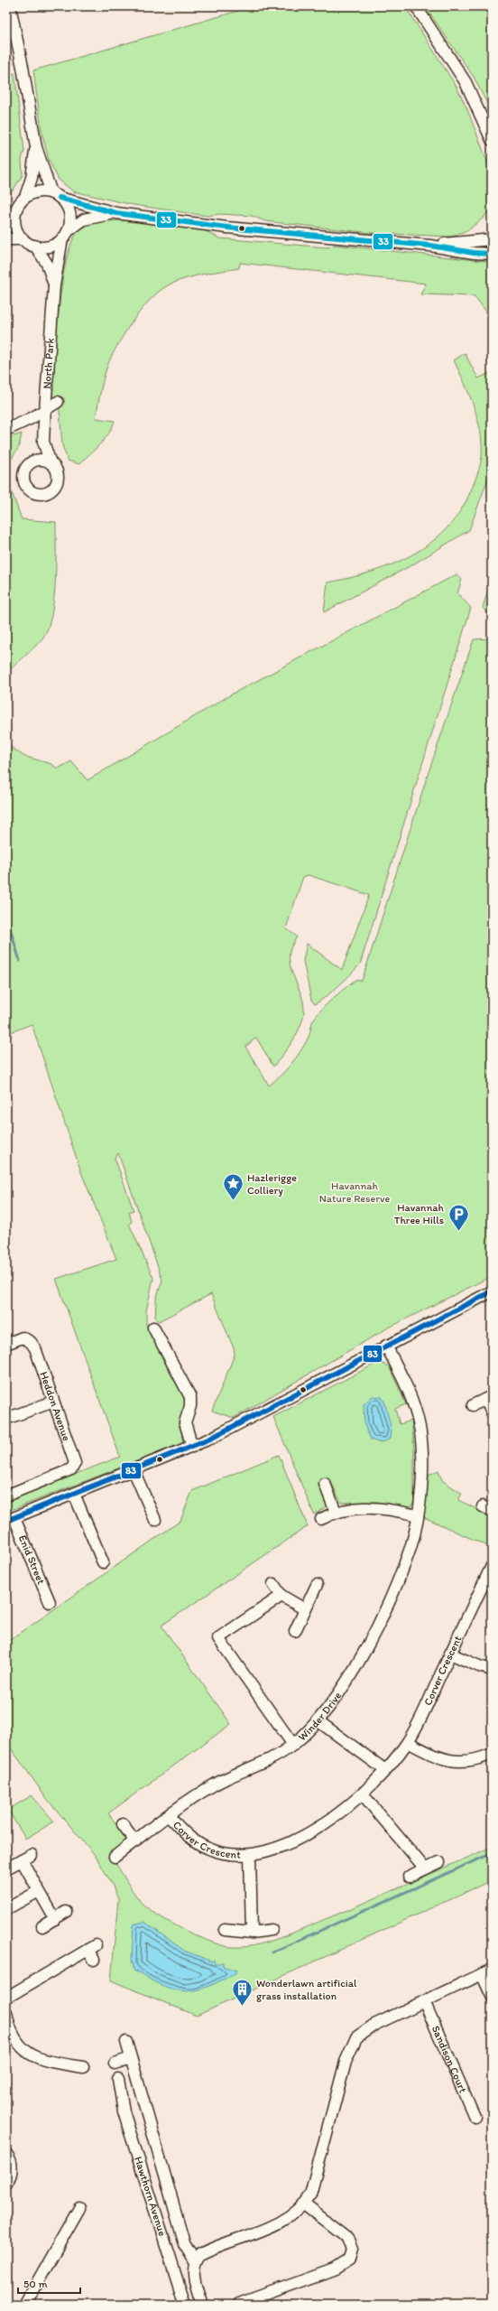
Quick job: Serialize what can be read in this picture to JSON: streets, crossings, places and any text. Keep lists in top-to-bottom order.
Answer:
{
  "streets": {
    "street": [
      "North Park",
      "Heddon Avenue",
      "Enid Street",
      "Corver Crescent",
      "Winder Drive",
      "Sandison Court",
      "Hawthorn Avenue"
    ]
  },
  "crossings": [
    ["Corver Crescent", "Winder Drive"]
  ],
  "parks": ["Havannah Nature Reserve"],
  "places": {
    "place": ["Hazlerigge Colliery"],
    "parking": ["Havannah Three Hills"],
    "building": ["Wonderlawn artificial grass installation"]
  },
  "lines": ["transit line 33", "transit line 83"],
  "scale_bar": "50 m"
}
